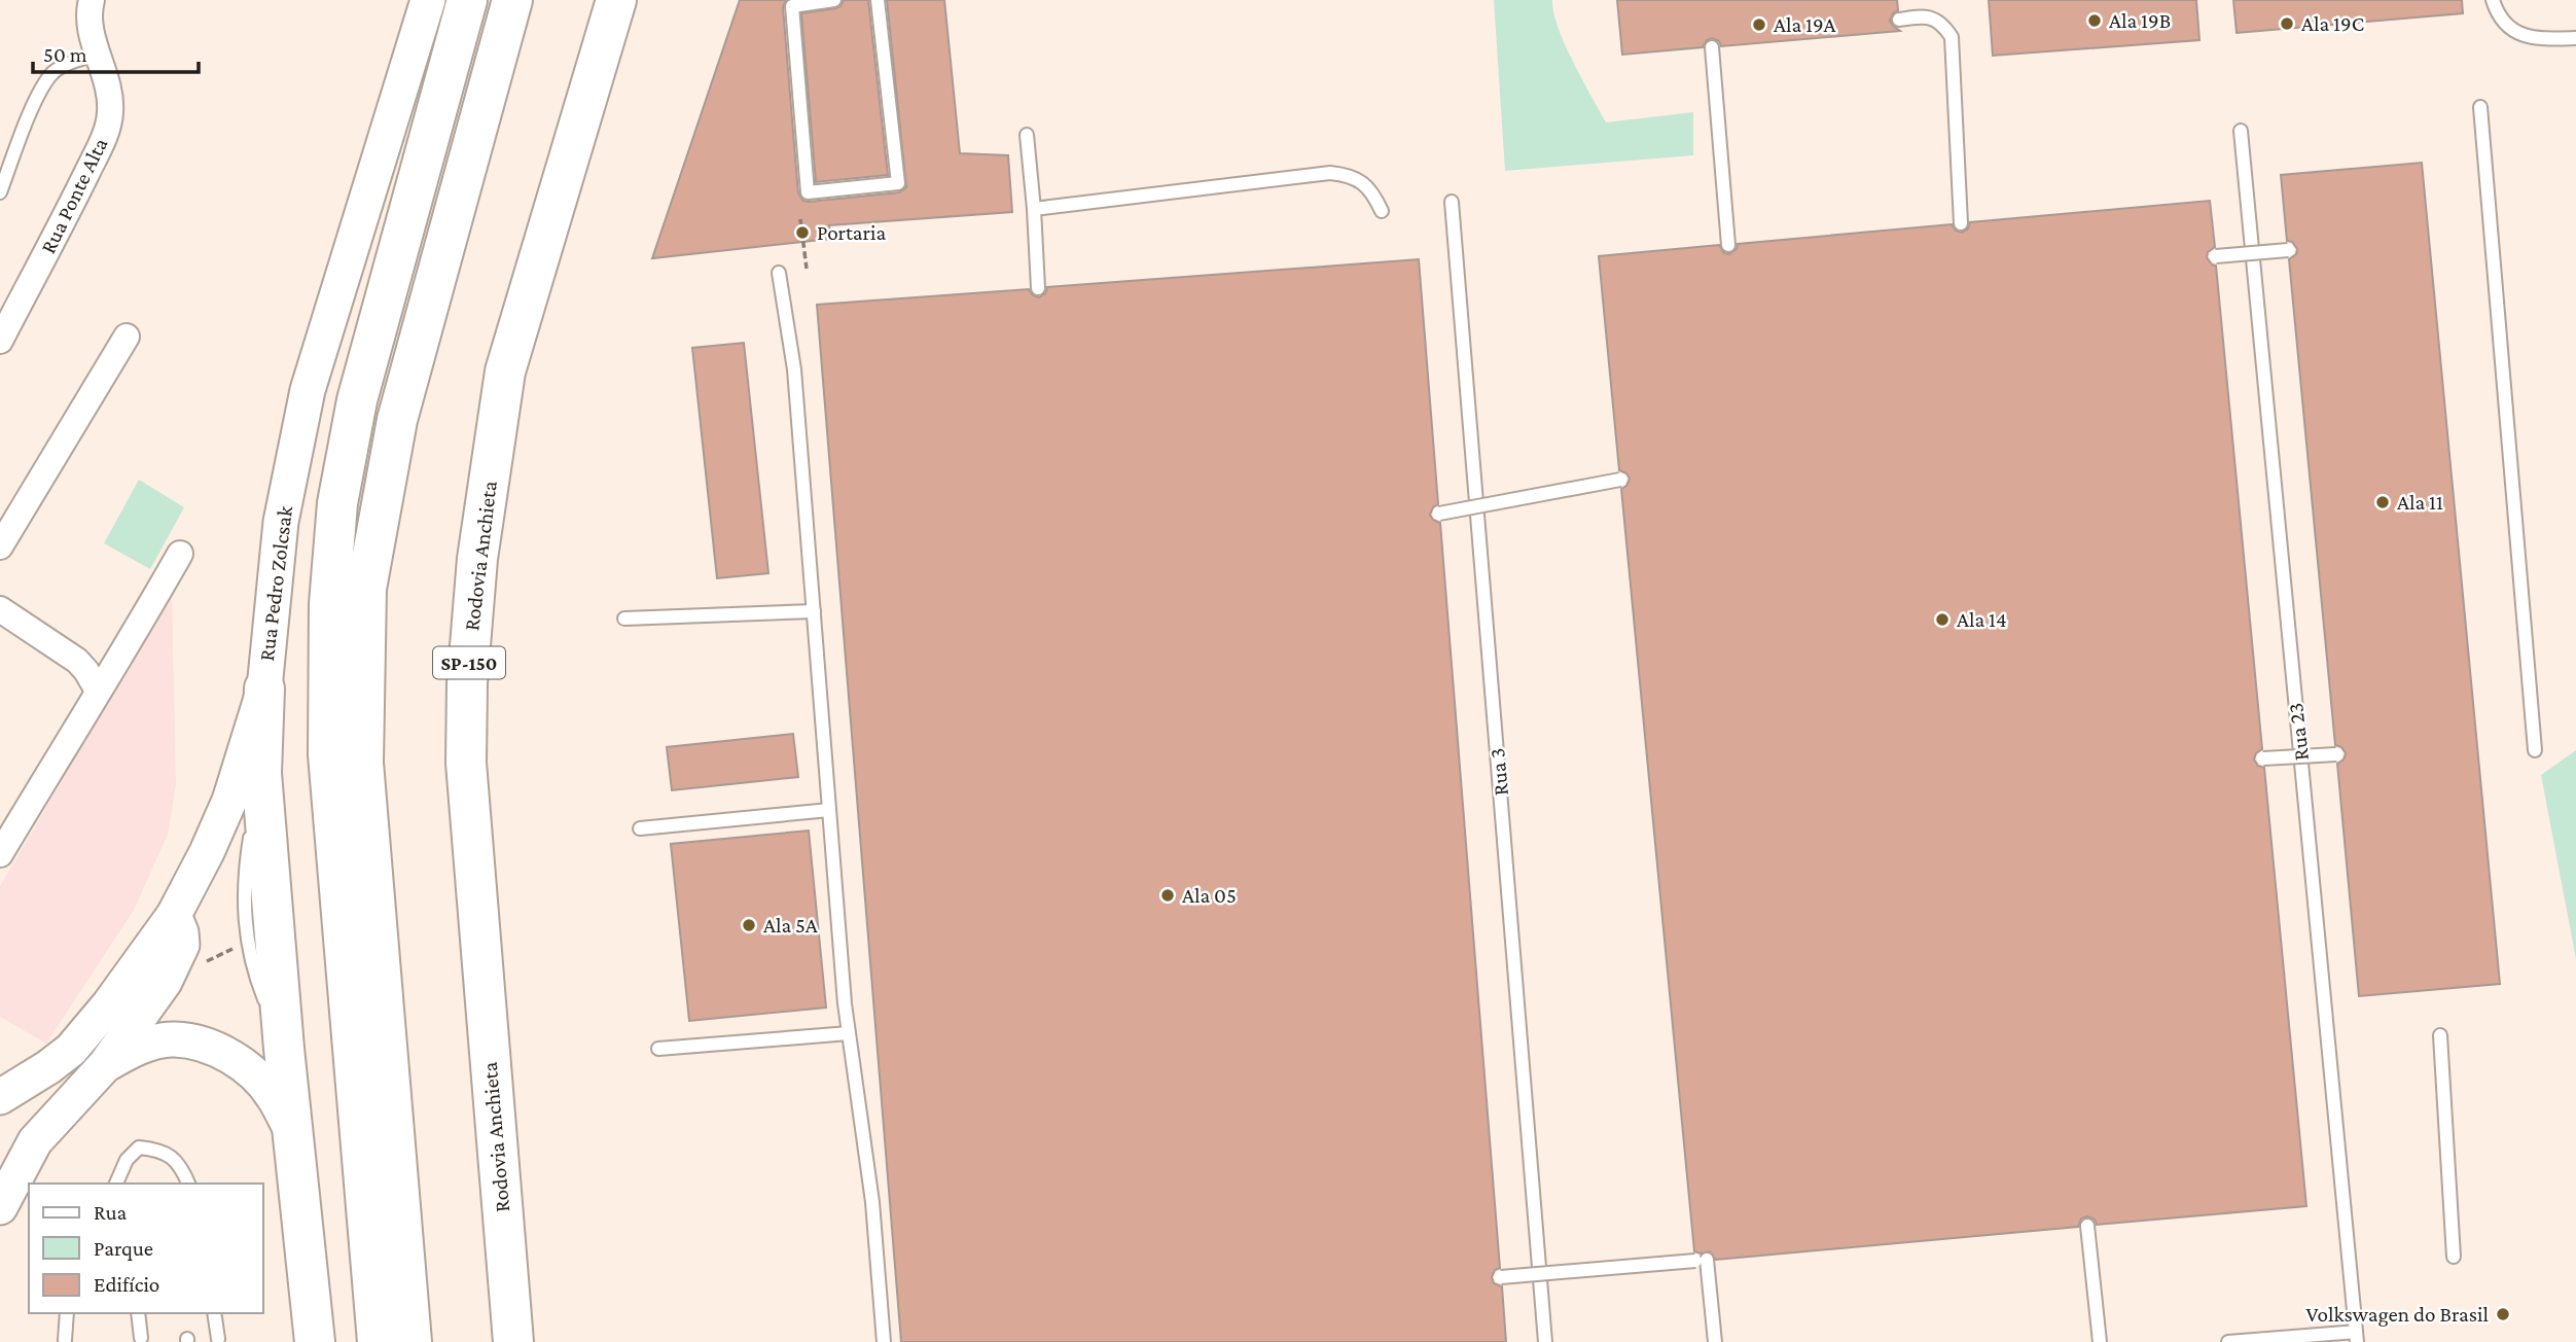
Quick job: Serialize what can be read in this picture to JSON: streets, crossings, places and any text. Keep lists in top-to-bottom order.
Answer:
{
  "streets": {
    "highway": ["Rodovia Anchieta", "SP-150"],
    "main road": ["Rua Pedro Zolcsak"],
    "street": ["Rua Ponte Alta"],
    "lane": ["Rua 23", "Rua 3"]
  },
  "places": [
    "Ala 19B",
    "Ala 19C",
    "Ala 19A",
    "Portaria",
    "Ala 11",
    "Ala 14",
    "Ala 05",
    "Ala 5A",
    "Volkswagen do Brasil"
  ],
  "legend": ["Rua", "Parque", "Edifício"],
  "scale_bar": "50 m"
}
